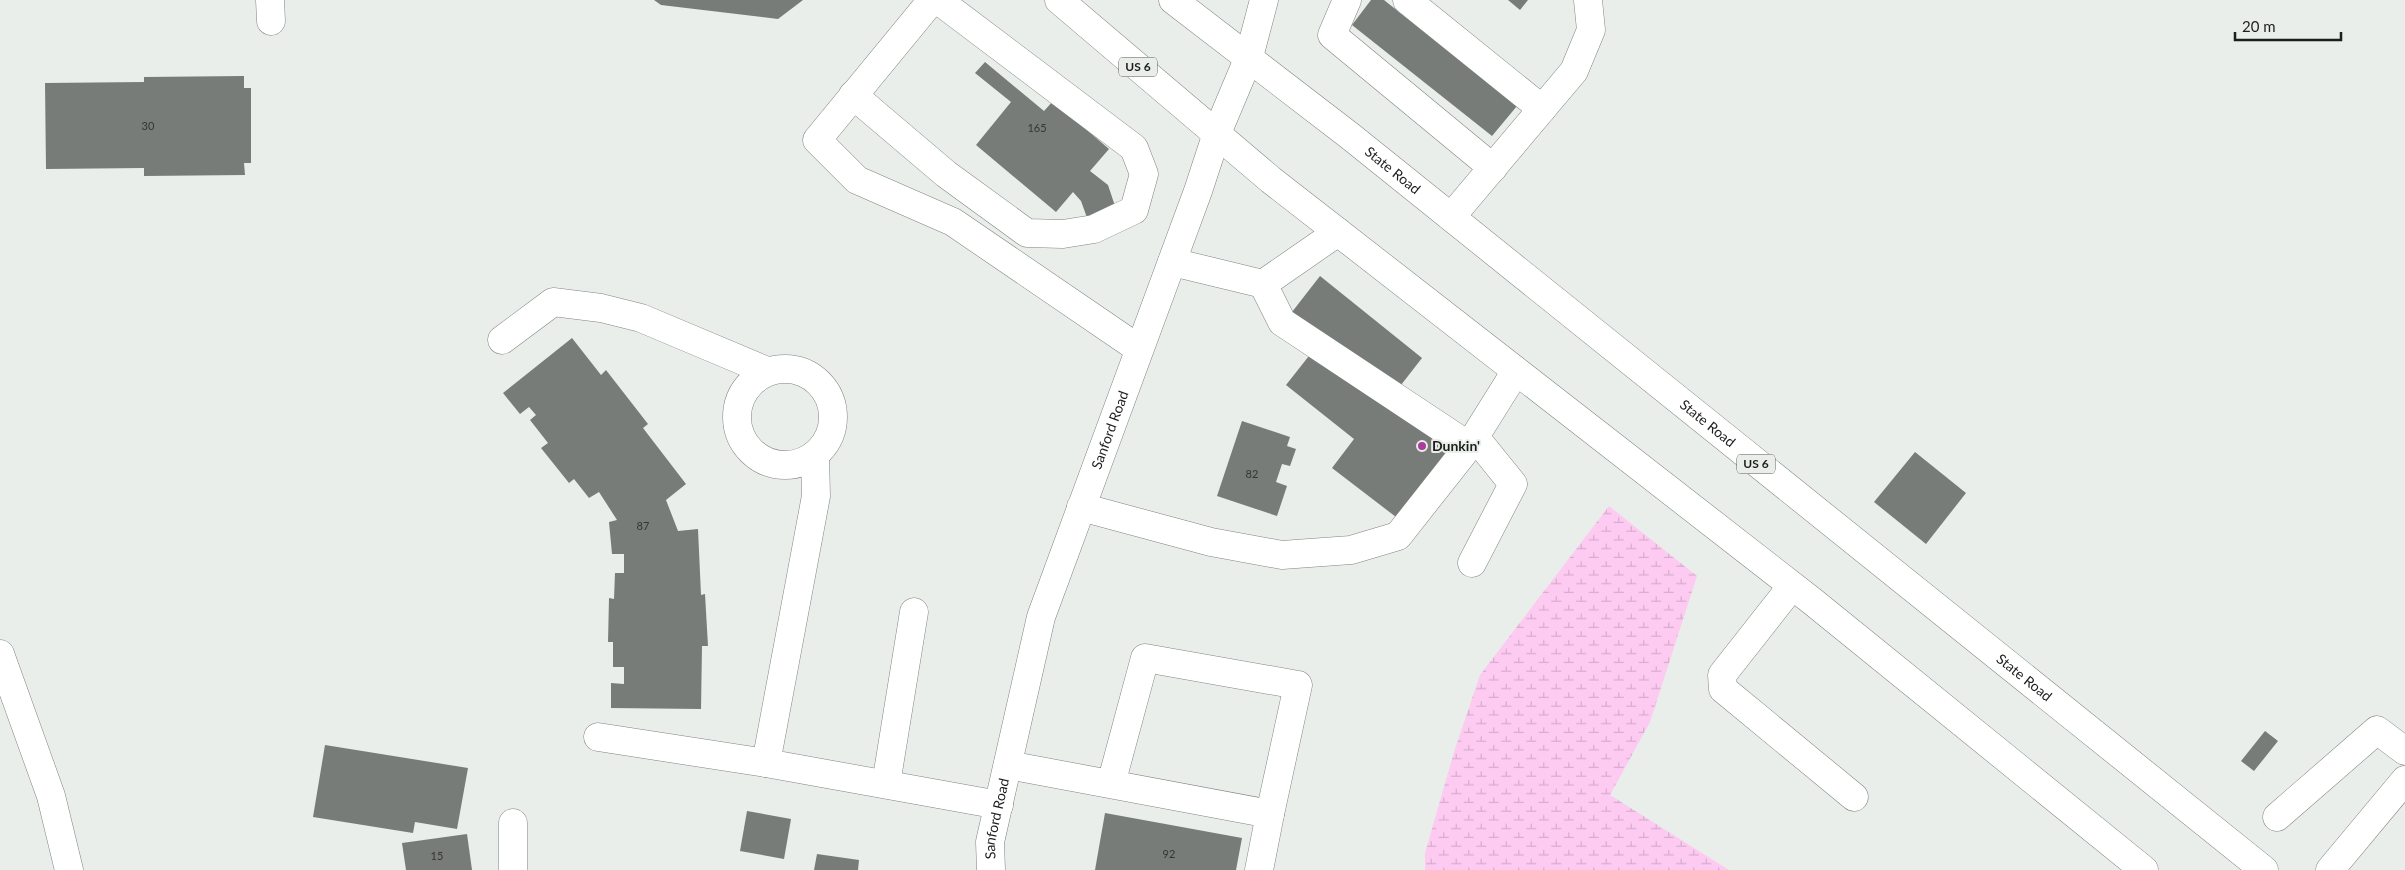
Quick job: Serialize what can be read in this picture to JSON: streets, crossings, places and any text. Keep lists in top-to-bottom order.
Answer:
{
  "streets": {
    "main road": ["US 6", "State Road", "Sanford Road"]
  },
  "crossings": [
    ["US 6", "Sanford Road"],
    ["State Road", "Sanford Road"]
  ],
  "places": ["Dunkin'"],
  "house_numbers": [
    "30",
    "165",
    "82",
    "87",
    "92",
    "15"
  ],
  "scale_bar": "20 m"
}
